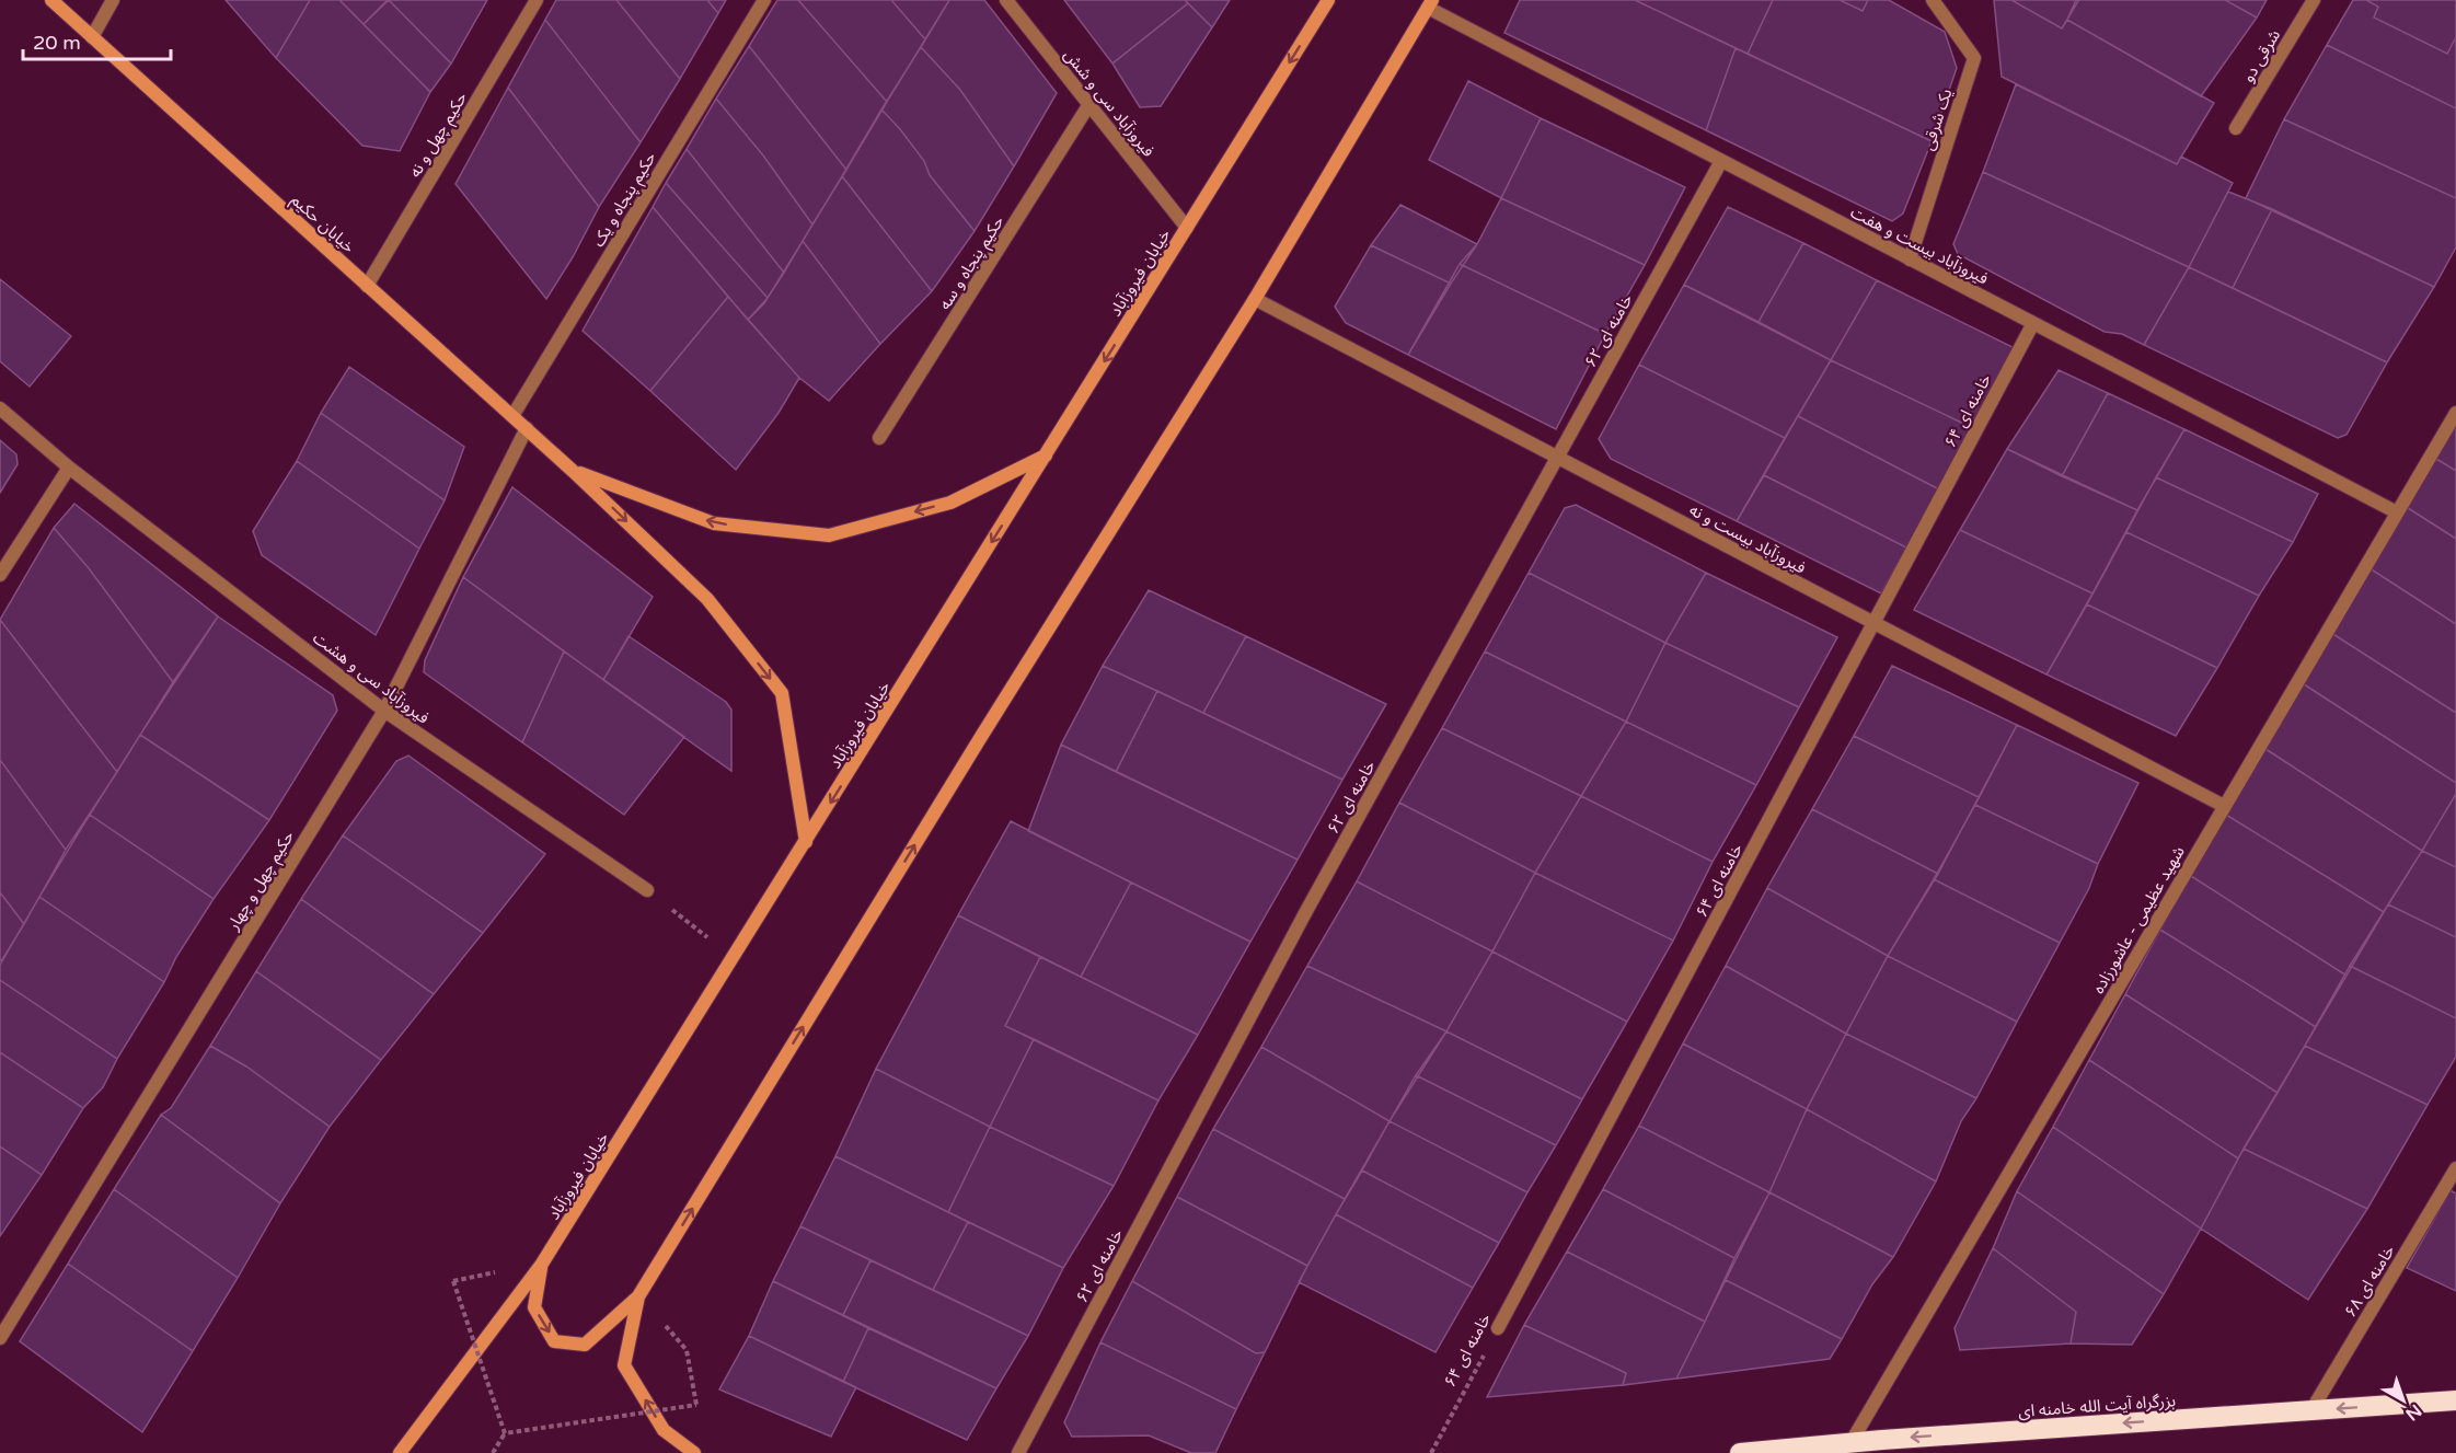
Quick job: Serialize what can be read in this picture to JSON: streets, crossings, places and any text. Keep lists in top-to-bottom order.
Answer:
{
  "streets": {
    "highway": ["بزرگراه آیت الله خامنه ای"],
    "main road": ["خیابان حکیم", "خیابان فیروزآباد"],
    "street": [
      "شرقی دو",
      "فیروزآباد سی و شش",
      "یک شرقی",
      "حکیم چهل و نه",
      "حکیم پنجاه و یک",
      "فیروزآباد بیست و هفت",
      "حکیم پنجاه و سه",
      "خامنه ای ۶۲",
      "خامنه ای ۶۴",
      "فیروزآباد بیست و نه",
      "فیروزآباد سی و هشت",
      "حکیم چهل و چهار",
      "شهید عظیمی - عاشورزاده",
      "خامنه ای ۶۸"
    ]
  },
  "crossings": [
    ["فیروزآباد سی و شش", "حکیم پنجاه و سه"],
    ["فیروزآباد سی و شش", "خیابان فیروزآباد"],
    ["یک شرقی", "فیروزآباد بیست و هفت"],
    ["حکیم چهل و نه", "خیابان حکیم"],
    ["حکیم پنجاه و یک", "خیابان حکیم"],
    ["خیابان حکیم", "خیابان فیروزآباد"],
    ["خیابان حکیم", "حکیم چهل و چهار"],
    ["فیروزآباد بیست و هفت", "خامنه ای ۶۲"],
    ["فیروزآباد بیست و هفت", "خامنه ای ۶۴"],
    ["فیروزآباد بیست و هفت", "شهید عظیمی - عاشورزاده"],
    ["خامنه ای ۶۲", "فیروزآباد بیست و نه"],
    ["خامنه ای ۶۴", "فیروزآباد بیست و نه"],
    ["فیروزآباد بیست و نه", "شهید عظیمی - عاشورزاده"],
    ["فیروزآباد سی و هشت", "حکیم چهل و چهار"],
    ["شهید عظیمی - عاشورزاده", "بزرگراه آیت الله خامنه ای"],
    ["خامنه ای ۶۸", "بزرگراه آیت الله خامنه ای"]
  ],
  "one_way": ["خیابان حکیم", "بزرگراه آیت الله خامنه ای"],
  "scale_bar": "20 m",
  "north": "bottom right"
}
